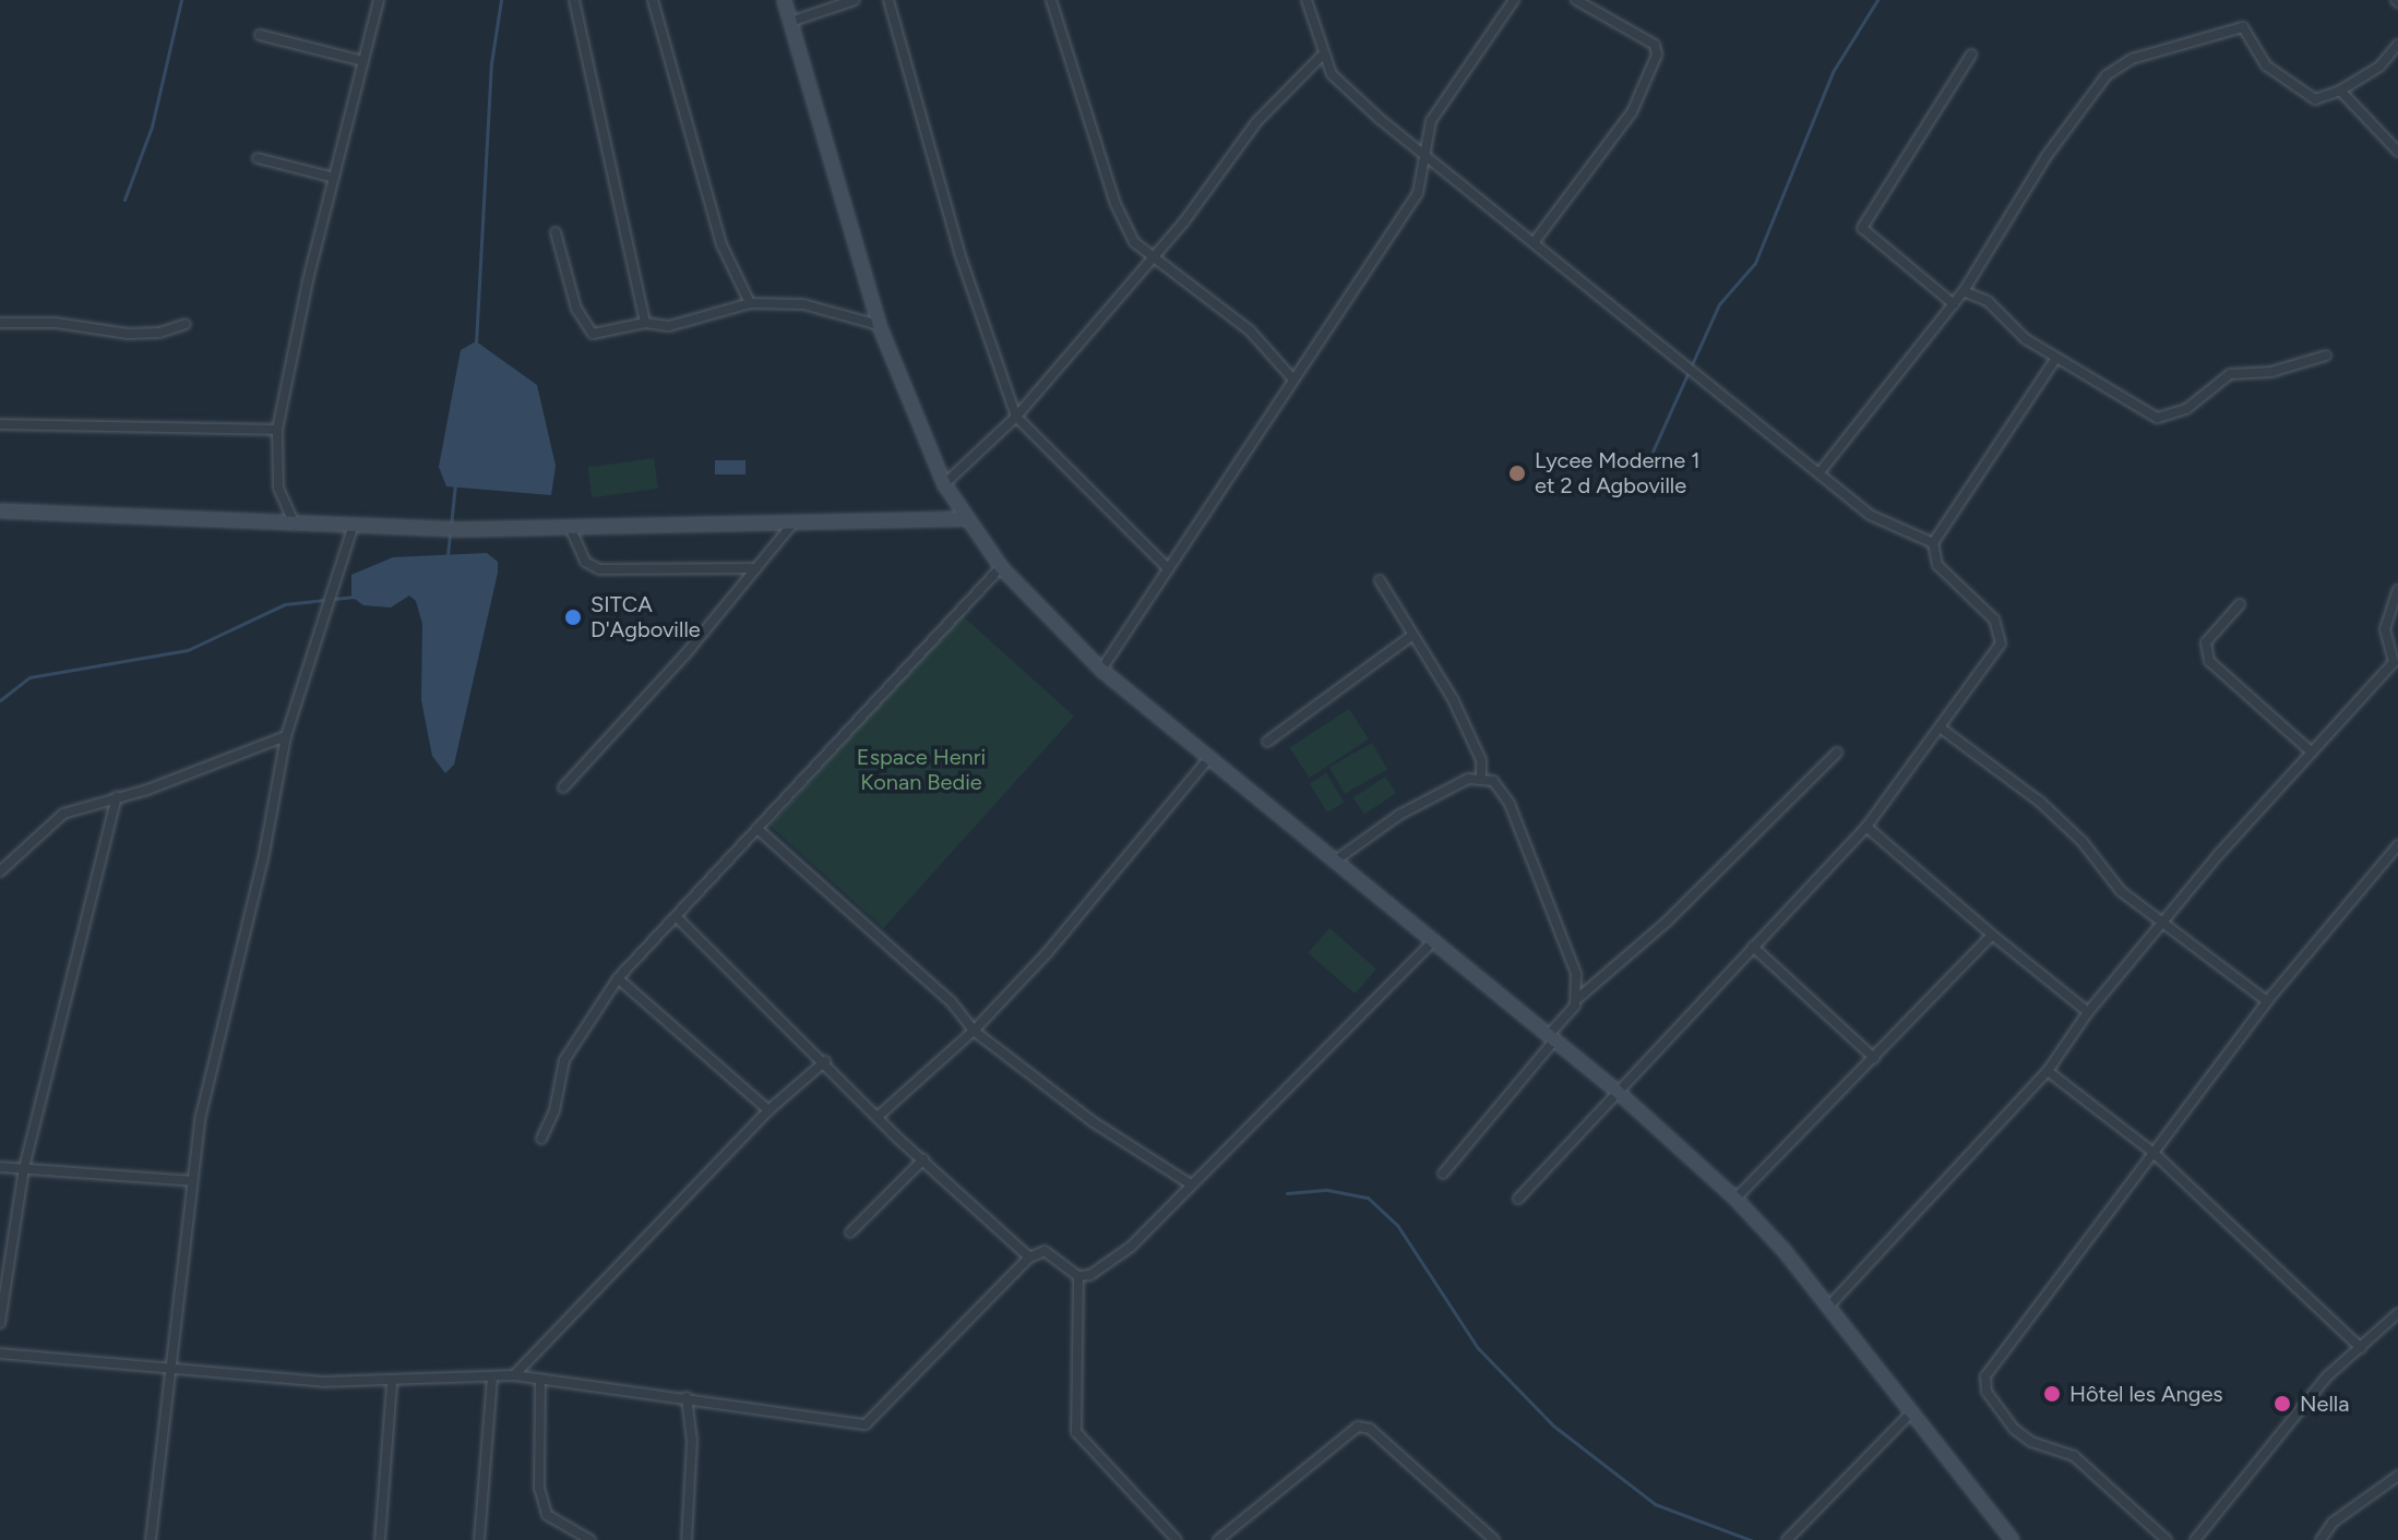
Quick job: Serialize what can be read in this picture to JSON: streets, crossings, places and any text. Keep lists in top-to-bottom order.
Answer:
{
  "parks": ["Espace Henri Konan Bedie"],
  "places": [
    "Lycee Moderne 1 et 2 d Agboville",
    "SITCA D'Agboville",
    "Hôtel les Anges",
    "Nella"
  ]
}
